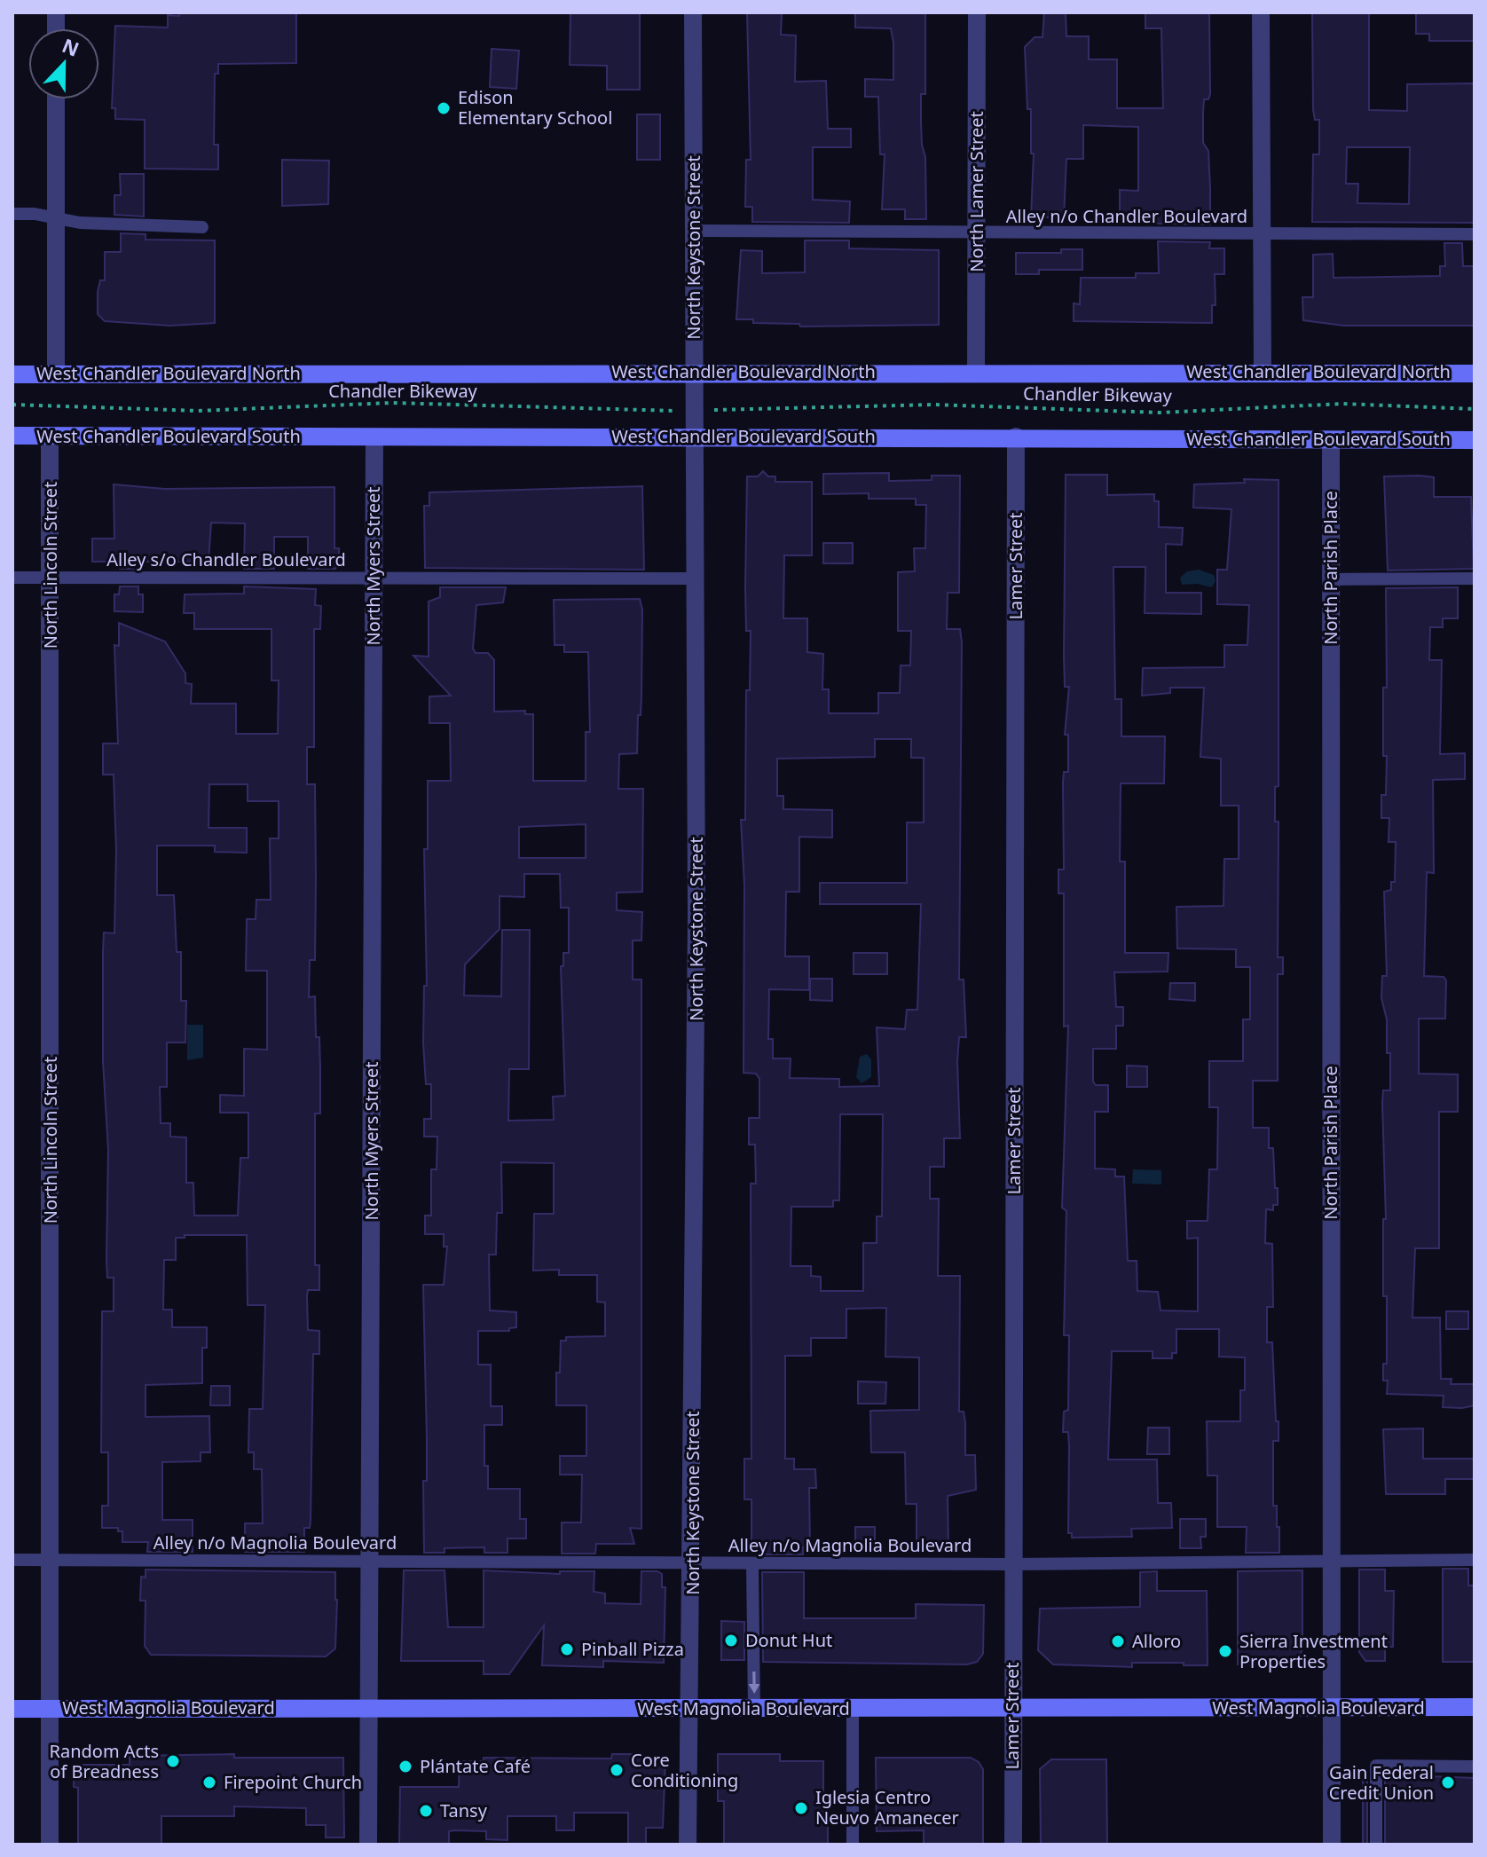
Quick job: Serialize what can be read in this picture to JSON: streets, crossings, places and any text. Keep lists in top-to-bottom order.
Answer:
{
  "streets": {
    "main road": ["West Chandler Boulevard North", "West Chandler Boulevard South", "West Magnolia Boulevard"],
    "street": [
      "North Lamer Street",
      "North Keystone Street",
      "North Lincoln Street",
      "North Myers Street",
      "Lamer Street",
      "North Parish Place"
    ],
    "lane": ["Alley n/o Chandler Boulevard", "Alley s/o Chandler Boulevard", "Alley n/o Magnolia Boulevard"],
    "path": ["Chandler Bikeway"]
  },
  "crossings": [
    ["North Lamer Street", "Alley n/o Chandler Boulevard"],
    ["North Lamer Street", "West Chandler Boulevard North"],
    ["Alley n/o Chandler Boulevard", "North Keystone Street"],
    ["North Keystone Street", "West Chandler Boulevard North"],
    ["North Keystone Street", "West Chandler Boulevard South"],
    ["North Keystone Street", "Alley s/o Chandler Boulevard"],
    ["North Keystone Street", "Alley n/o Magnolia Boulevard"],
    ["North Keystone Street", "West Magnolia Boulevard"],
    ["West Chandler Boulevard South", "North Lincoln Street"],
    ["West Chandler Boulevard South", "North Myers Street"],
    ["West Chandler Boulevard South", "Lamer Street"],
    ["West Chandler Boulevard South", "North Parish Place"],
    ["Alley s/o Chandler Boulevard", "North Lincoln Street"],
    ["Alley s/o Chandler Boulevard", "North Myers Street"],
    ["North Lincoln Street", "Alley n/o Magnolia Boulevard"],
    ["North Lincoln Street", "West Magnolia Boulevard"],
    ["North Myers Street", "Alley n/o Magnolia Boulevard"],
    ["North Myers Street", "West Magnolia Boulevard"],
    ["Lamer Street", "Alley n/o Magnolia Boulevard"],
    ["Lamer Street", "West Magnolia Boulevard"],
    ["North Parish Place", "Alley n/o Magnolia Boulevard"],
    ["North Parish Place", "West Magnolia Boulevard"]
  ],
  "places": [
    "Edison Elementary School",
    "Donut Hut",
    "Alloro",
    "Pinball Pizza",
    "Sierra Investment Properties",
    "Random Acts of Breadness",
    "Plántate Café",
    "Core Conditioning",
    "Firepoint Church",
    "Gain Federal Credit Union",
    "Iglesia Centro Neuvo Amanecer",
    "Tansy"
  ],
  "north": "top"
}
